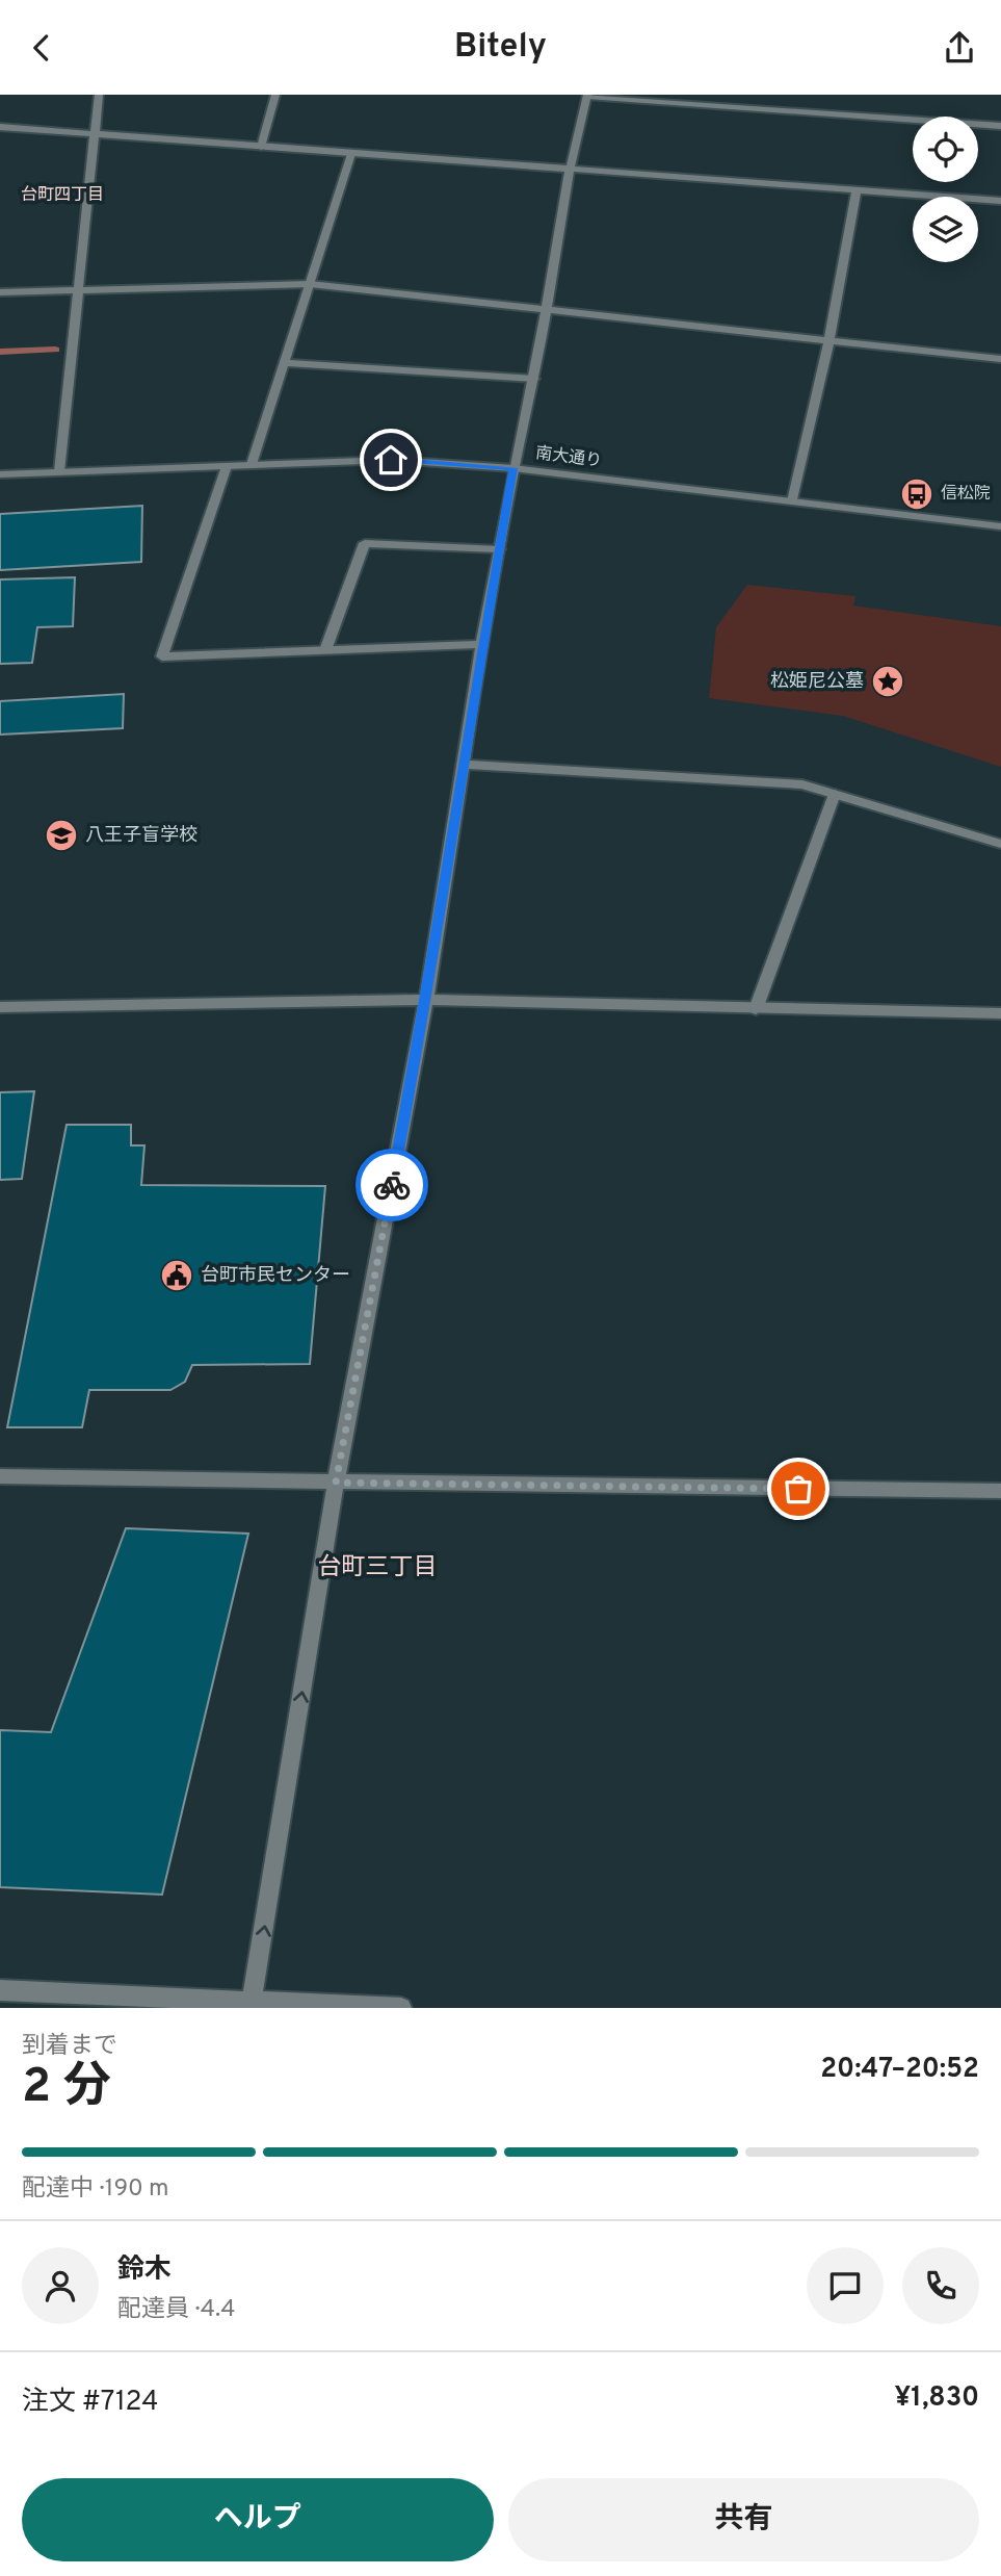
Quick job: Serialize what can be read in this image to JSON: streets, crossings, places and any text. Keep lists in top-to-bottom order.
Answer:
{
  "streets": {
    "street": ["南大通り"]
  },
  "districts": ["台町四丁目", "台町三丁目"],
  "places": {
    "bus stop": ["信松院"],
    "place": ["松姫尼公墓"],
    "school or university": ["八王子盲学校"],
    "public building": ["台町市民センター"]
  },
  "page": {
    "header": "Bitely",
    "heading": ["2 分", "到着まで", "20:47–20:52"],
    "panel": [
      "鈴木",
      "配達員 · 4.4",
      "注文 #7124",
      "¥1,830"
    ],
    "bar": "配達中 · 190 m",
    "buttons": ["ヘルプ", "共有"]
  }
}
